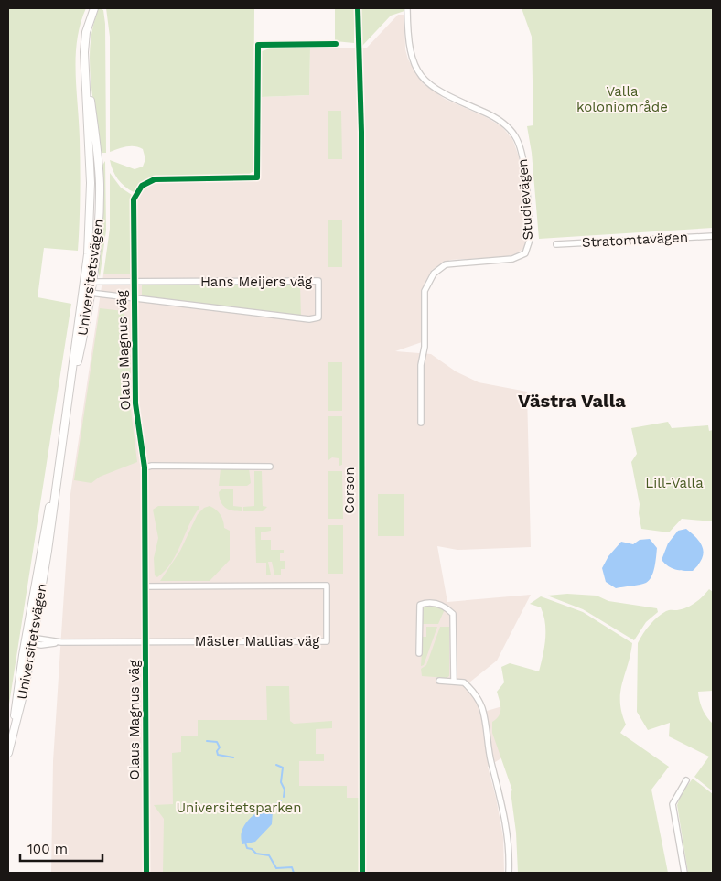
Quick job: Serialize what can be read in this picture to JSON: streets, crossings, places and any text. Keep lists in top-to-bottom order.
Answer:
{
  "streets": {
    "main road": ["Universitetsvägen"],
    "street": [
      "Studievägen",
      "Stratomtavägen",
      "Hans Meijers väg",
      "Olaus Magnus väg",
      "Mäster Mattias väg"
    ],
    "cycle path": ["Corson"]
  },
  "crossings": [
    ["Universitetsvägen", "Hans Meijers väg"],
    ["Universitetsvägen", "Mäster Mattias väg"],
    ["Hans Meijers väg", "Olaus Magnus väg"],
    ["Olaus Magnus väg", "Mäster Mattias väg"]
  ],
  "districts": ["Västra Valla"],
  "parks": ["Valla koloniområde", "Lill-Valla", "Universitetsparken"],
  "scale_bar": "100 m"
}
